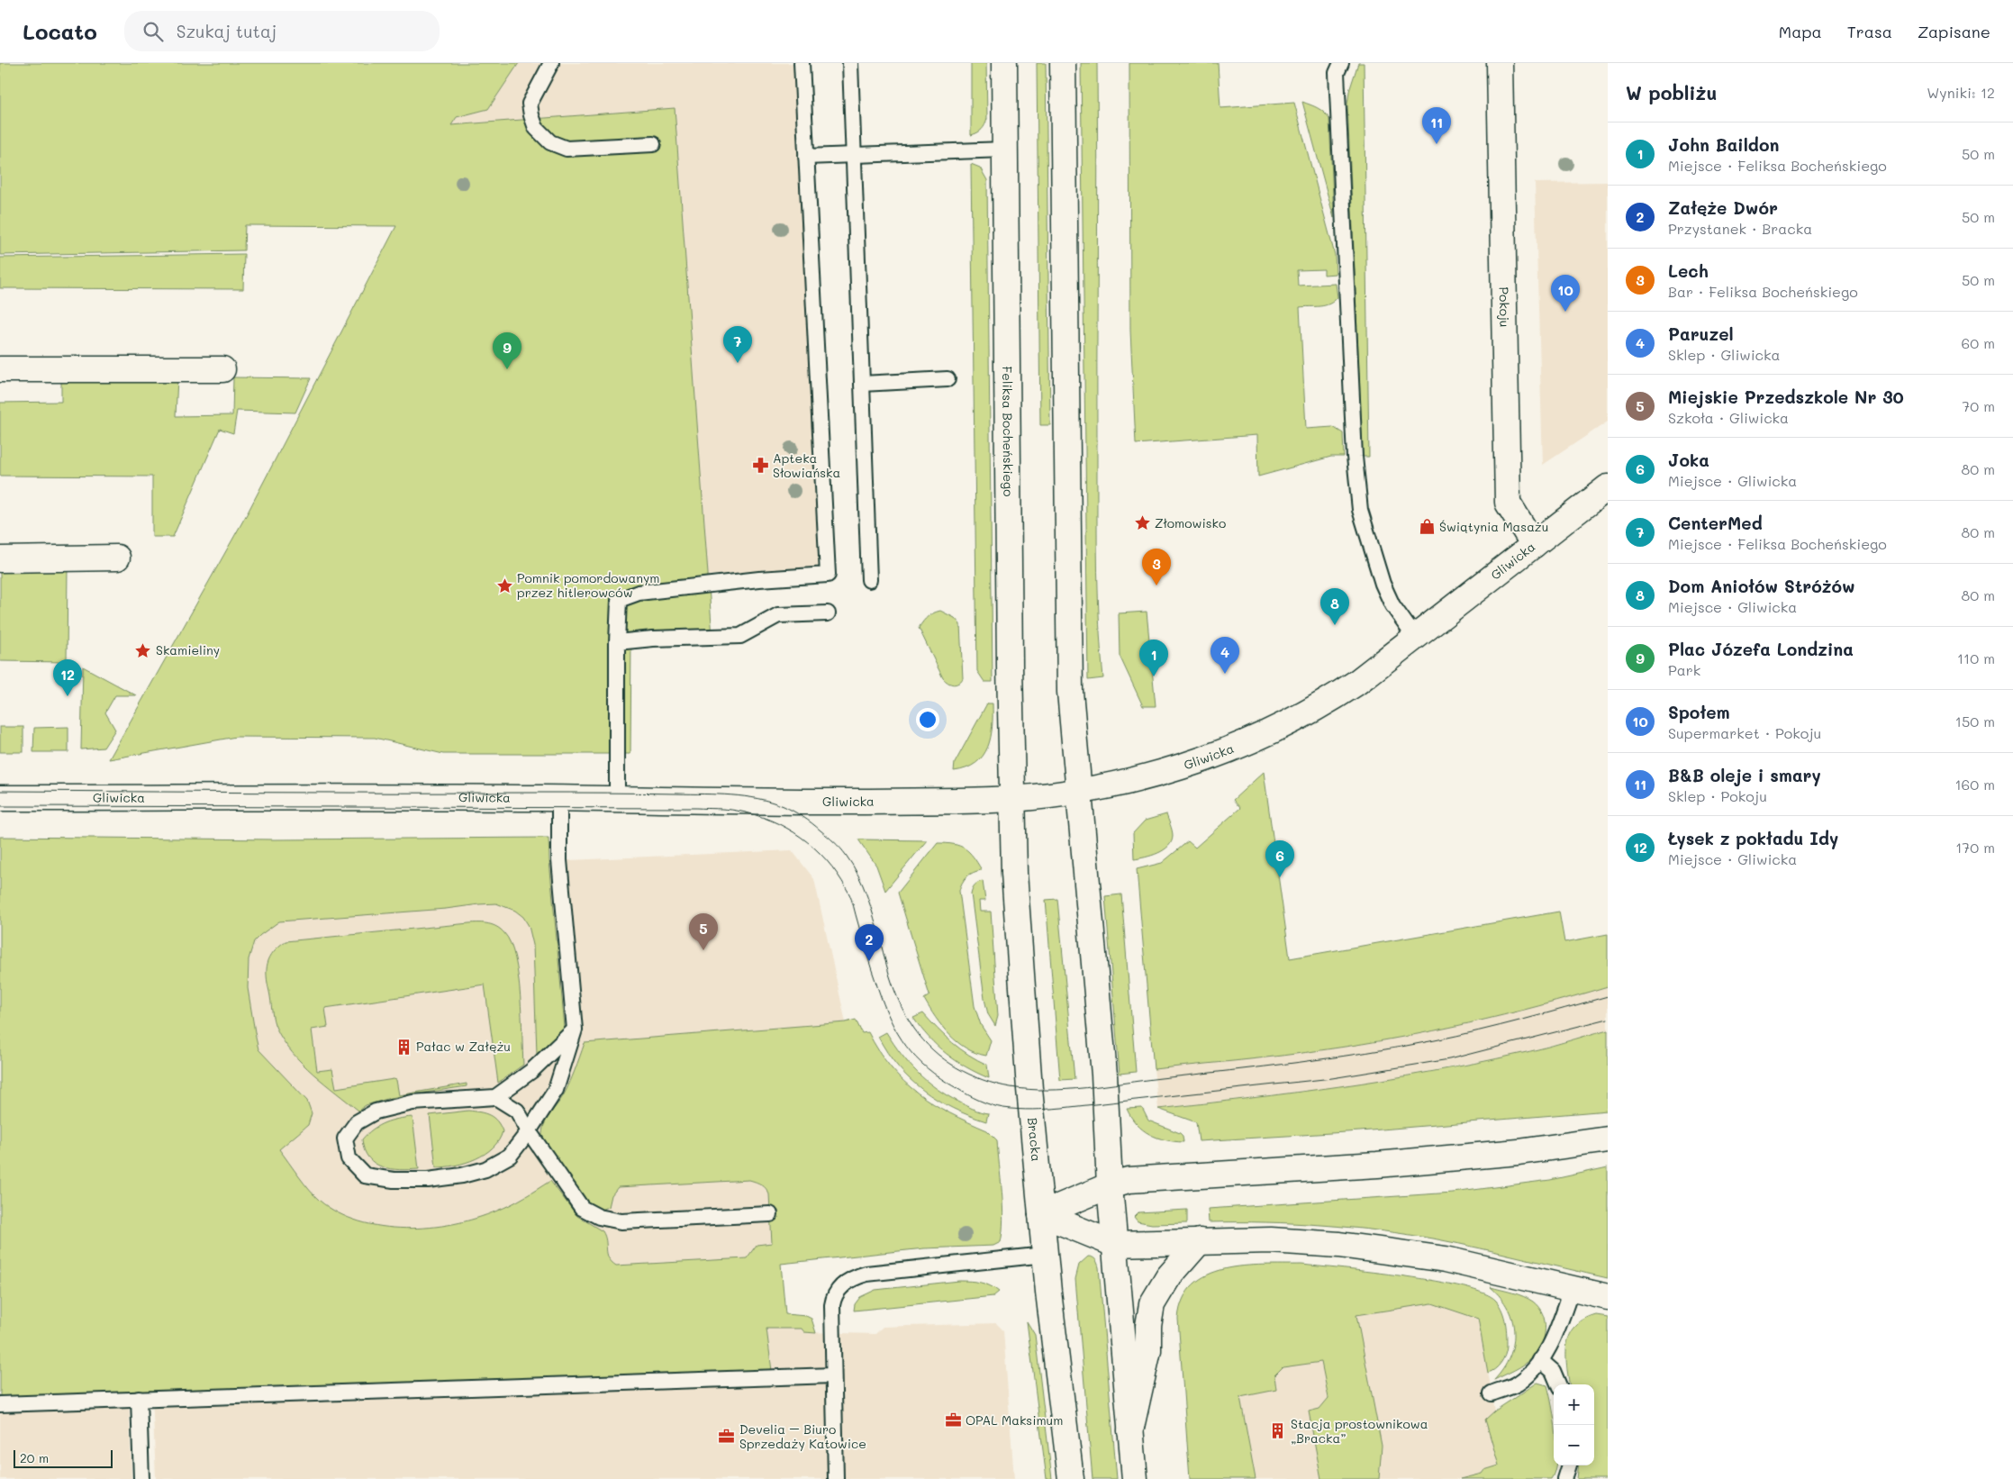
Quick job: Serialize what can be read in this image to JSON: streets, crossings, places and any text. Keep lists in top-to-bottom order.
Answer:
{
  "streets": {
    "main road": [
      "Pokoju",
      "Feliksa Bocheńskiego",
      "Gliwicka",
      "Bracka"
    ]
  },
  "crossings": [
    ["Pokoju", "Gliwicka"],
    ["Feliksa Bocheńskiego", "Gliwicka"],
    ["Feliksa Bocheńskiego", "Bracka"],
    ["Gliwicka", "Bracka"]
  ],
  "places": {
    "pharmacy": ["Apteka Słowiańska"],
    "place": ["Złomowisko", "Pomnik pomordowanym przez hitlerowców", "Skamieliny"],
    "shop": ["Świątynia Masażu"],
    "building": ["Pałac w Załężu", "Stacja prostownikowa „Bracka”"],
    "office": ["OPAL Maksimum", "Develia – Biuro Sprzedaży Katowice"]
  },
  "scale_bar": "20 m",
  "page": {
    "header": "Locato",
    "search": "Szukaj tutaj",
    "nav": ["Mapa", "Trasa", "Zapisane"],
    "heading": ["W pobliżu", "Wyniki: 12"],
    "pins": [
      "11",
      "10",
      "7",
      "9",
      "3",
      "8",
      "4",
      "1",
      "12",
      "6",
      "5",
      "2"
    ],
    "list": [
      {
        "mark": "1",
        "name": "John Baildon",
        "note": "Miejsce · Feliksa Bocheńskiego",
        "value": "50 m"
      },
      {
        "mark": "2",
        "name": "Załęże Dwór",
        "note": "Przystanek · Bracka",
        "value": "50 m"
      },
      {
        "mark": "3",
        "name": "Lech",
        "note": "Bar · Feliksa Bocheńskiego",
        "value": "50 m"
      },
      {
        "mark": "4",
        "name": "Paruzel",
        "note": "Sklep · Gliwicka",
        "value": "60 m"
      },
      {
        "mark": "5",
        "name": "Miejskie Przedszkole Nr 30",
        "note": "Szkoła · Gliwicka",
        "value": "70 m"
      },
      {
        "mark": "6",
        "name": "Joka",
        "note": "Miejsce · Gliwicka",
        "value": "80 m"
      },
      {
        "mark": "7",
        "name": "CenterMed",
        "note": "Miejsce · Feliksa Bocheńskiego",
        "value": "80 m"
      },
      {
        "mark": "8",
        "name": "Dom Aniołów Stróżów",
        "note": "Miejsce · Gliwicka",
        "value": "80 m"
      },
      {
        "mark": "9",
        "name": "Plac Józefa Londzina",
        "note": "Park",
        "value": "110 m"
      },
      {
        "mark": "10",
        "name": "Społem",
        "note": "Supermarket · Pokoju",
        "value": "150 m"
      },
      {
        "mark": "11",
        "name": "B&B oleje i smary",
        "note": "Sklep · Pokoju",
        "value": "160 m"
      },
      {
        "mark": "12",
        "name": "Łysek z pokładu Idy",
        "note": "Miejsce · Gliwicka",
        "value": "170 m"
      }
    ],
    "map_buttons": ["+", "−"],
    "scale": "20 m"
  }
}
